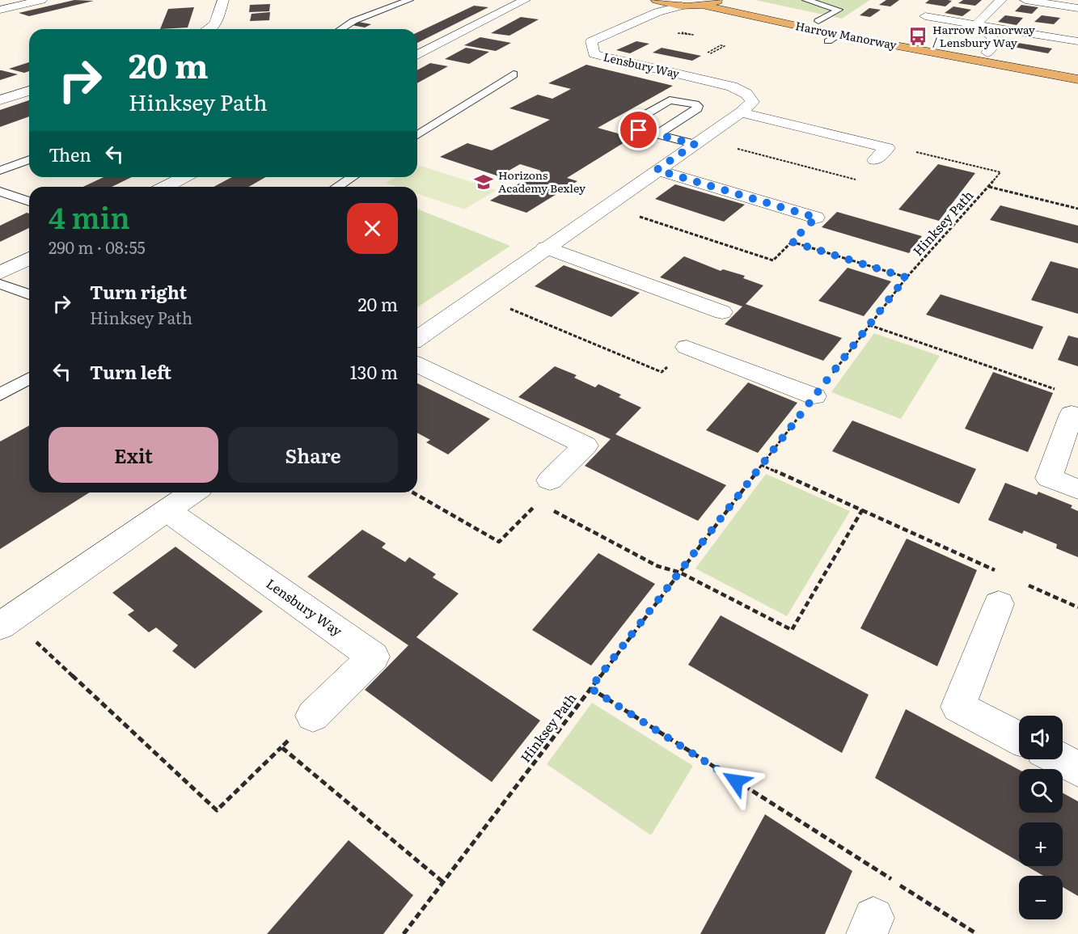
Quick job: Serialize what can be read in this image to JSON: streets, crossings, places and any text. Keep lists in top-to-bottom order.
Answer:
{
  "streets": {
    "main road": ["Harrow Manorway"],
    "street": ["Lensbury Way"],
    "path": ["Hinksey Path"]
  },
  "places": {
    "bus stop": ["Harrow Manorway / Lensbury Way"],
    "school or university": ["Horizons Academy Bexley"]
  },
  "page": {
    "turn": ["20 m", "Hinksey Path"],
    "then": "Then",
    "heading": ["4 min", "290 m · 08:55"],
    "list": [
      {
        "name": "Turn right",
        "note": "Hinksey Path",
        "value": "20 m"
      },
      {
        "name": "Turn left",
        "value": "130 m"
      }
    ],
    "buttons": ["Exit", "Share"],
    "map_buttons": ["+", "−"]
  }
}
